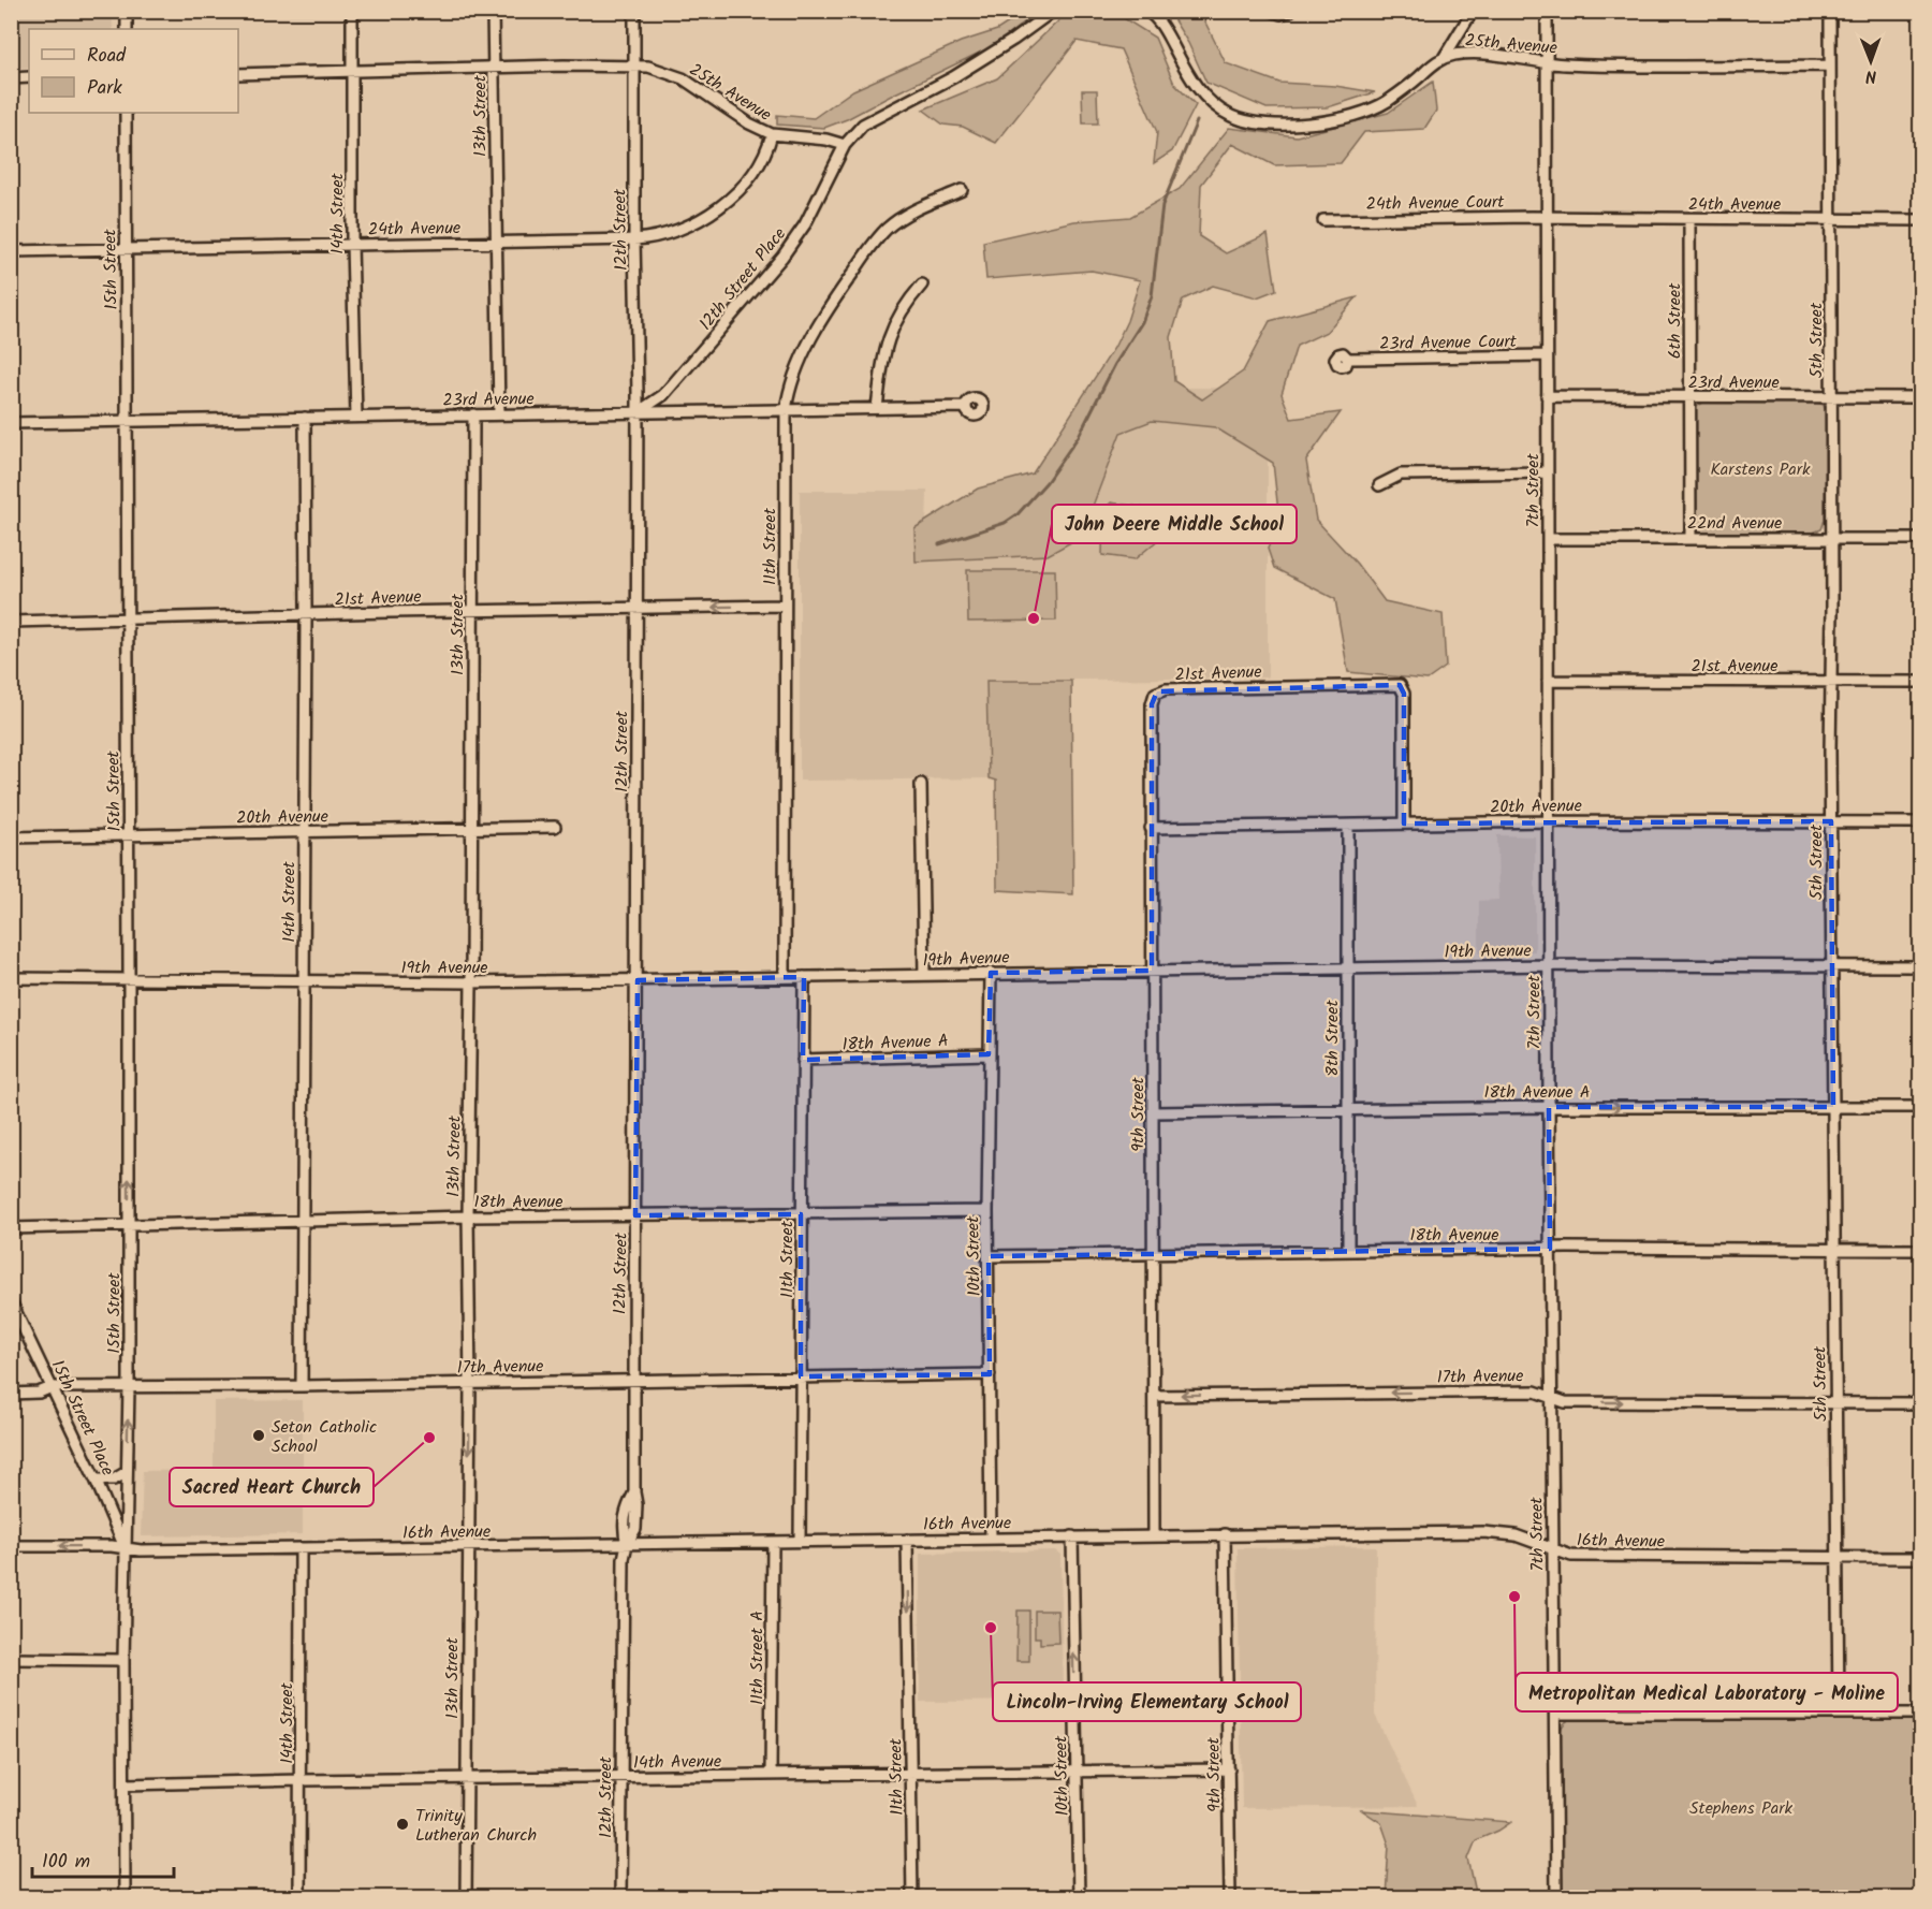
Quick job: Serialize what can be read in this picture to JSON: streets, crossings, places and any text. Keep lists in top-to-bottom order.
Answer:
{
  "streets": {
    "street": [
      "25th Avenue",
      "13th Street",
      "24th Avenue Court",
      "24th Avenue",
      "14th Street",
      "12th Street",
      "15th Street",
      "12th Street Place",
      "6th Street",
      "5th Street",
      "23rd Avenue Court",
      "23rd Avenue",
      "7th Street",
      "22nd Avenue",
      "11th Street",
      "21st Avenue",
      "20th Avenue",
      "19th Avenue",
      "8th Street",
      "18th Avenue A",
      "9th Street",
      "18th Avenue",
      "10th Street",
      "17th Avenue",
      "15th Street Place",
      "16th Avenue",
      "11th Street A",
      "14th Avenue"
    ]
  },
  "crossings": [
    ["25th Avenue", "13th Street"],
    ["25th Avenue", "24th Avenue"],
    ["25th Avenue", "14th Street"],
    ["25th Avenue", "12th Street"],
    ["25th Avenue", "12th Street Place"],
    ["25th Avenue", "5th Street"],
    ["25th Avenue", "7th Street"],
    ["13th Street", "24th Avenue"],
    ["13th Street", "23rd Avenue"],
    ["13th Street", "21st Avenue"],
    ["13th Street", "20th Avenue"],
    ["13th Street", "19th Avenue"],
    ["13th Street", "18th Avenue"],
    ["13th Street", "17th Avenue"],
    ["13th Street", "16th Avenue"],
    ["13th Street", "14th Avenue"],
    ["24th Avenue Court", "24th Avenue"],
    ["24th Avenue Court", "7th Street"],
    ["24th Avenue", "14th Street"],
    ["24th Avenue", "12th Street"],
    ["24th Avenue", "15th Street"],
    ["24th Avenue", "6th Street"],
    ["24th Avenue", "5th Street"],
    ["24th Avenue", "7th Street"],
    ["14th Street", "23rd Avenue"],
    ["14th Street", "21st Avenue"],
    ["14th Street", "20th Avenue"],
    ["14th Street", "19th Avenue"],
    ["14th Street", "18th Avenue"],
    ["14th Street", "17th Avenue"],
    ["14th Street", "16th Avenue"],
    ["14th Street", "14th Avenue"],
    ["12th Street", "12th Street Place"],
    ["12th Street", "23rd Avenue"],
    ["12th Street", "21st Avenue"],
    ["12th Street", "19th Avenue"],
    ["12th Street", "18th Avenue"],
    ["12th Street", "17th Avenue"],
    ["12th Street", "16th Avenue"],
    ["12th Street", "14th Avenue"],
    ["15th Street", "23rd Avenue"],
    ["15th Street", "21st Avenue"],
    ["15th Street", "20th Avenue"],
    ["15th Street", "19th Avenue"],
    ["15th Street", "18th Avenue"],
    ["15th Street", "17th Avenue"],
    ["15th Street", "15th Street Place"],
    ["15th Street", "16th Avenue"],
    ["12th Street Place", "23rd Avenue"],
    ["6th Street", "23rd Avenue"],
    ["6th Street", "22nd Avenue"],
    ["5th Street", "23rd Avenue"],
    ["5th Street", "22nd Avenue"],
    ["5th Street", "21st Avenue"],
    ["5th Street", "20th Avenue"],
    ["5th Street", "19th Avenue"],
    ["5th Street", "18th Avenue A"],
    ["5th Street", "18th Avenue"],
    ["5th Street", "17th Avenue"],
    ["5th Street", "16th Avenue"],
    ["23rd Avenue Court", "7th Street"],
    ["23rd Avenue", "7th Street"],
    ["23rd Avenue", "11th Street"],
    ["7th Street", "22nd Avenue"],
    ["7th Street", "21st Avenue"],
    ["7th Street", "20th Avenue"],
    ["7th Street", "19th Avenue"],
    ["7th Street", "18th Avenue A"],
    ["7th Street", "18th Avenue"],
    ["7th Street", "17th Avenue"],
    ["7th Street", "16th Avenue"],
    ["11th Street", "21st Avenue"],
    ["11th Street", "19th Avenue"],
    ["11th Street", "18th Avenue A"],
    ["11th Street", "18th Avenue"],
    ["11th Street", "17th Avenue"],
    ["11th Street", "16th Avenue"],
    ["11th Street", "14th Avenue"],
    ["21st Avenue", "20th Avenue"],
    ["21st Avenue", "9th Street"],
    ["20th Avenue", "8th Street"],
    ["20th Avenue", "9th Street"],
    ["19th Avenue", "8th Street"],
    ["19th Avenue", "9th Street"],
    ["19th Avenue", "10th Street"],
    ["8th Street", "18th Avenue A"],
    ["8th Street", "18th Avenue"],
    ["18th Avenue A", "9th Street"],
    ["18th Avenue A", "10th Street"],
    ["9th Street", "18th Avenue"],
    ["9th Street", "17th Avenue"],
    ["9th Street", "16th Avenue"],
    ["9th Street", "14th Avenue"],
    ["18th Avenue", "10th Street"],
    ["10th Street", "17th Avenue"],
    ["10th Street", "16th Avenue"],
    ["10th Street", "14th Avenue"],
    ["17th Avenue", "15th Street Place"],
    ["15th Street Place", "16th Avenue"],
    ["16th Avenue", "11th Street A"],
    ["11th Street A", "14th Avenue"]
  ],
  "parks": ["Karstens Park", "Stephens Park"],
  "places": [
    "John Deere Middle School",
    "Seton Catholic School",
    "Sacred Heart Church",
    "Metropolitan Medical Laboratory - Moline",
    "Lincoln-Irving Elementary School",
    "Trinity Lutheran Church"
  ],
  "legend": ["Road", "Park"],
  "scale_bar": "100 m",
  "north": "bottom"
}
